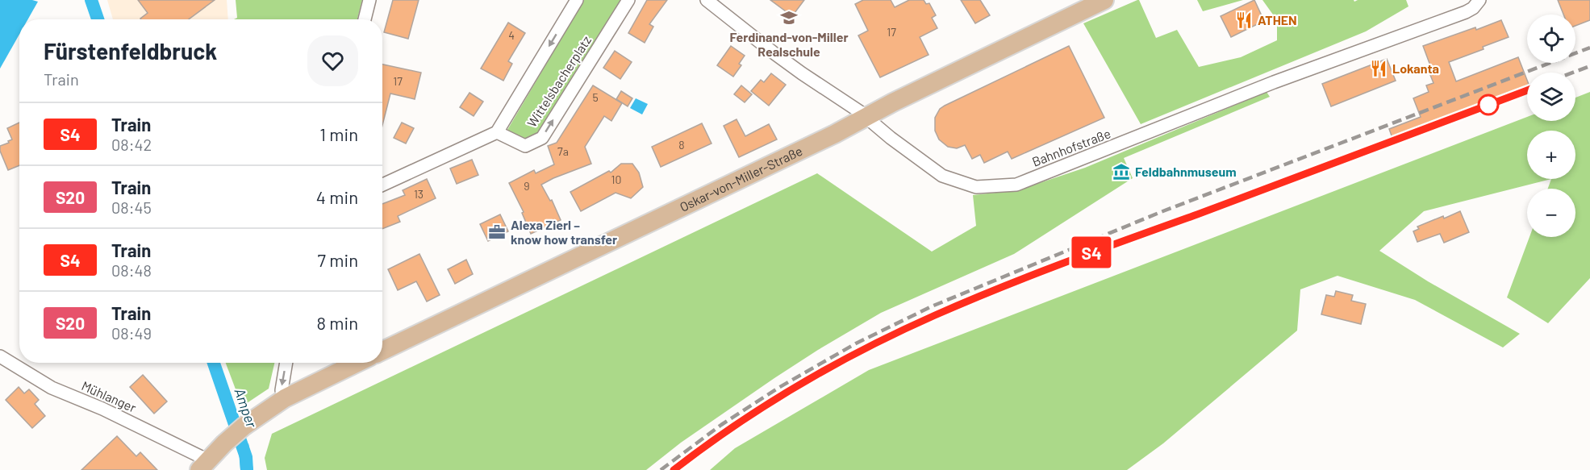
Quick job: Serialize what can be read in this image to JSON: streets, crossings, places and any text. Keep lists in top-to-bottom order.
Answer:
{
  "streets": {
    "main road": ["Oskar-von-Miller-Straße"],
    "street": ["Wittelsbacherplatz", "Bahnhofstraße", "Mühlanger"]
  },
  "crossings": [
    ["Bahnhofstraße", "Oskar-von-Miller-Straße"]
  ],
  "water": ["Amper"],
  "places": {
    "school or university": ["Ferdinand-von-Miller Realschule"],
    "restaurant": ["ATHEN", "Lokanta"],
    "museum": ["Feldbahnmuseum"],
    "office": ["Alexa Zierl – know how transfer"]
  },
  "house_numbers": [
    "17",
    "4",
    "17",
    "5",
    "8",
    "7a",
    "10",
    "9",
    "13"
  ],
  "page": {
    "on_map": "S4",
    "map_buttons": ["+", "−"],
    "heading": ["Fürstenfeldbruck", "Train"],
    "list": [
      {
        "mark": "S4",
        "name": "Train",
        "note": "08:42",
        "value": "1 min"
      },
      {
        "mark": "S20",
        "name": "Train",
        "note": "08:45",
        "value": "4 min"
      },
      {
        "mark": "S4",
        "name": "Train",
        "note": "08:48",
        "value": "7 min"
      },
      {
        "mark": "S20",
        "name": "Train",
        "note": "08:49",
        "value": "8 min"
      }
    ]
  }
}
